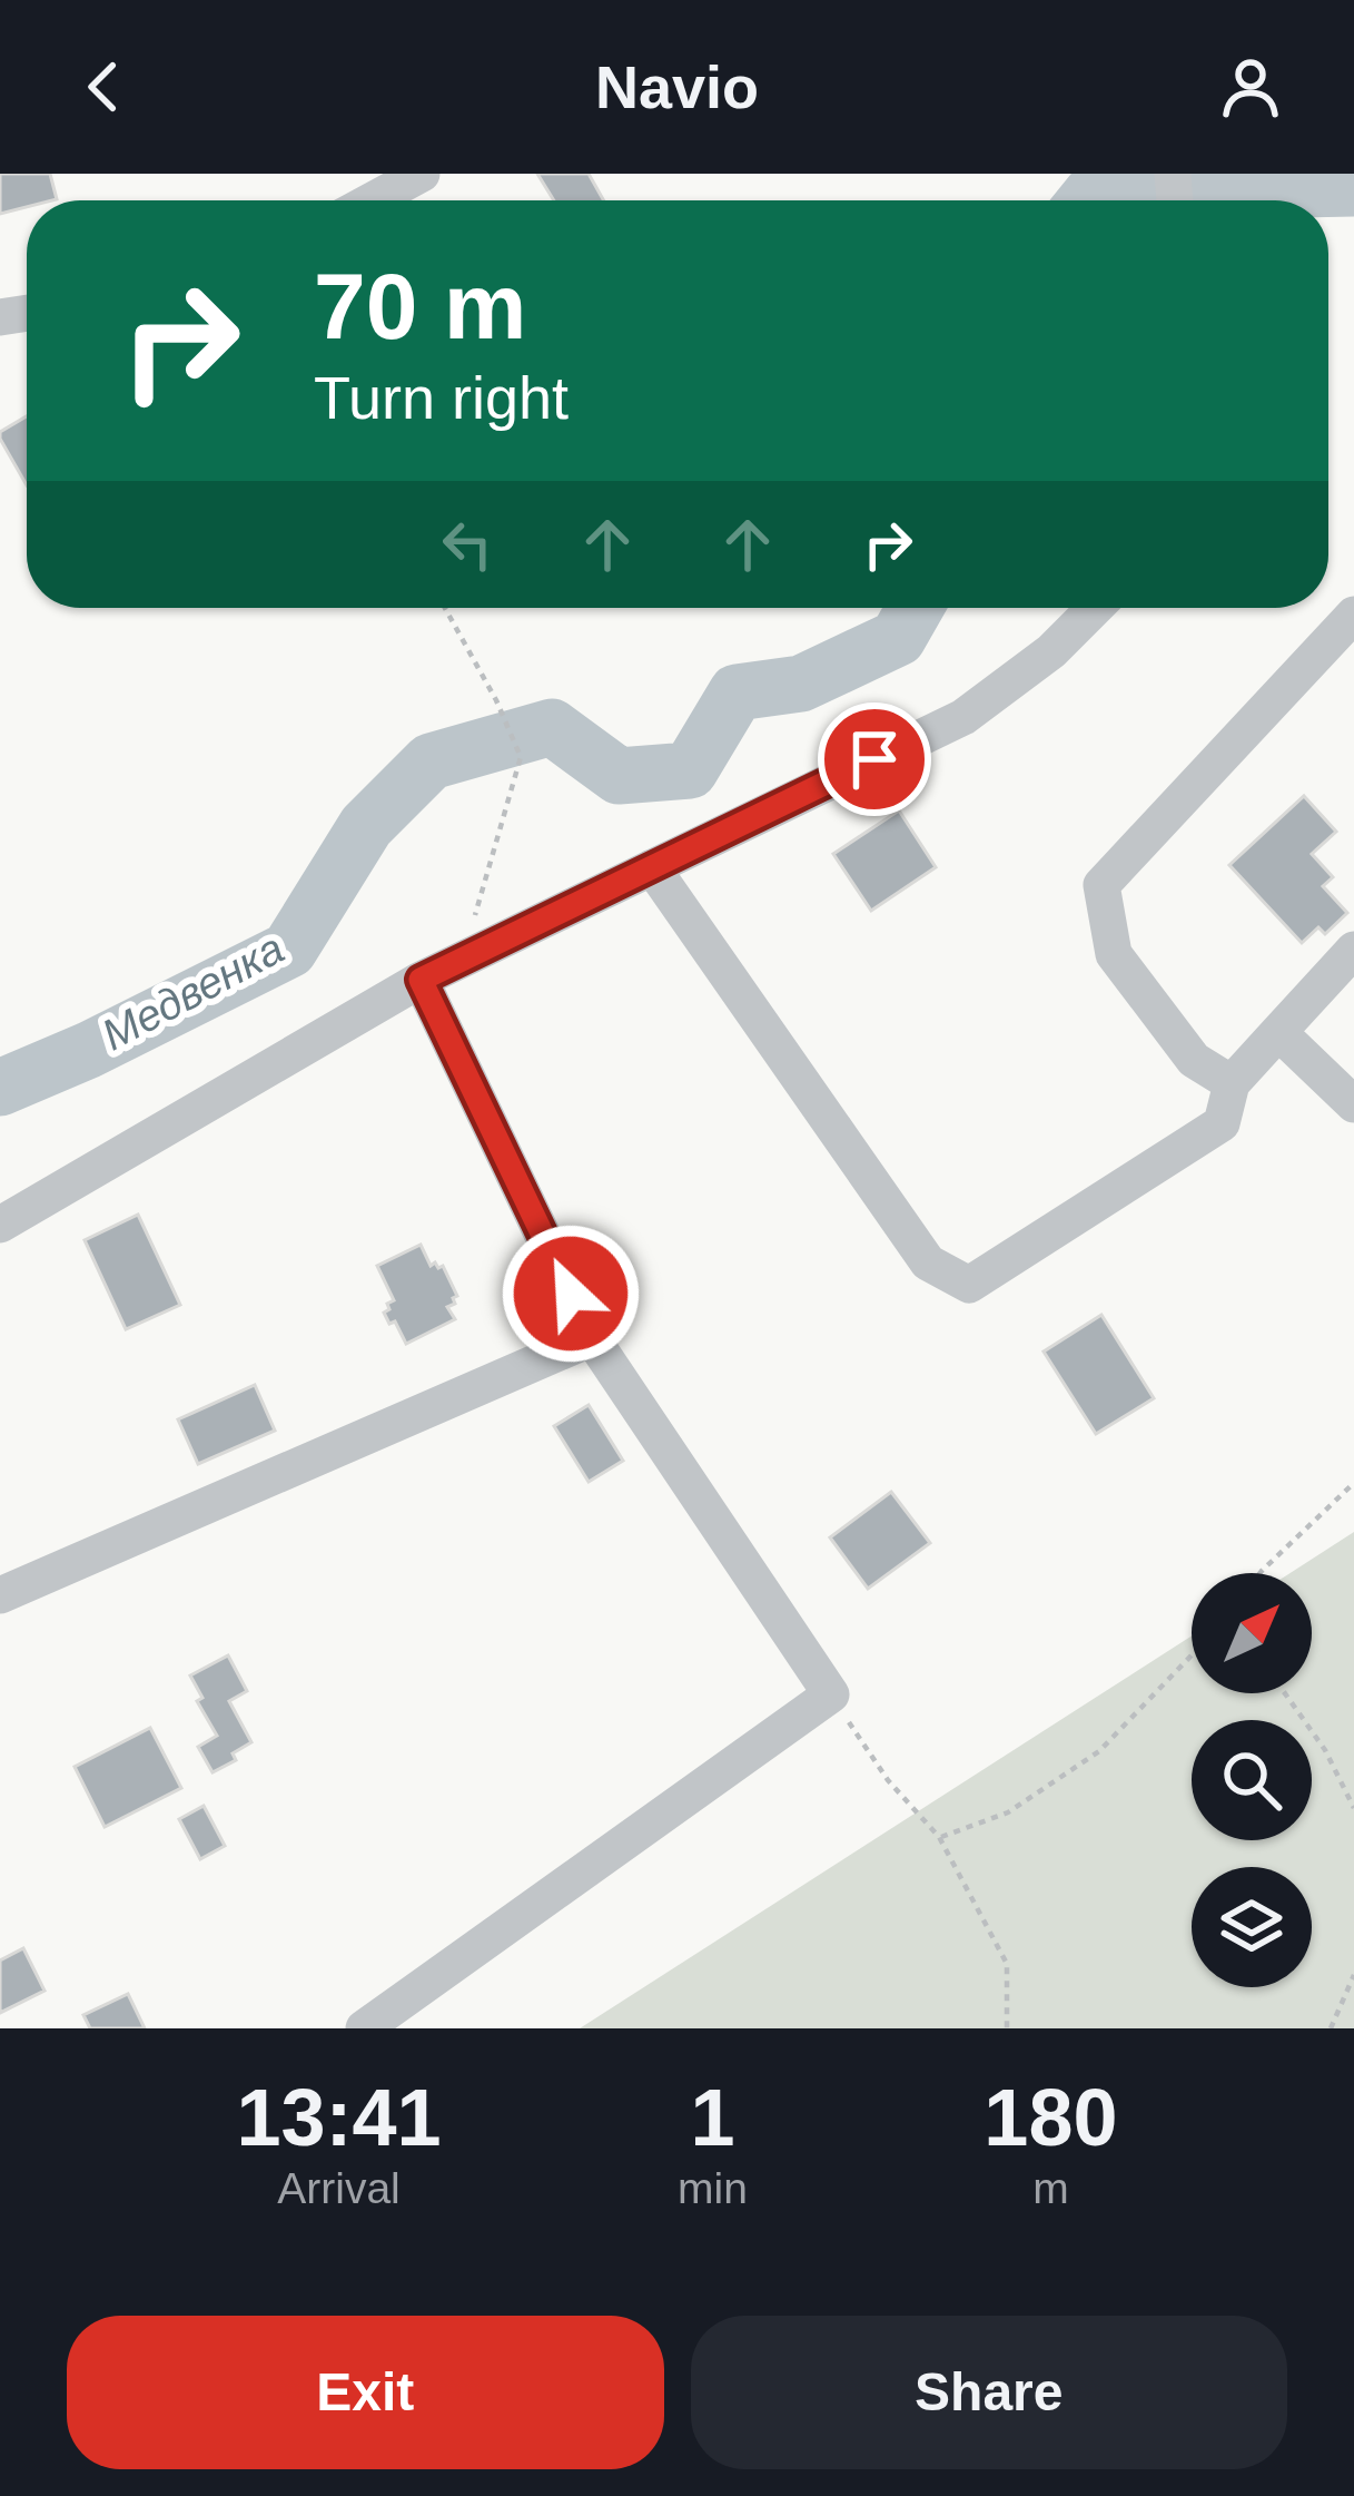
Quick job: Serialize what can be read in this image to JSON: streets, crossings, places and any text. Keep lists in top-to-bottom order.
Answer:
{
  "water": ["Медвенка"],
  "north": "top right",
  "page": {
    "header": "Navio",
    "turn": ["70 m", "Turn right"],
    "eta": [
      "13:41",
      "Arrival",
      "1",
      "min",
      "180",
      "m"
    ],
    "buttons": ["Exit", "Share"]
  }
}
